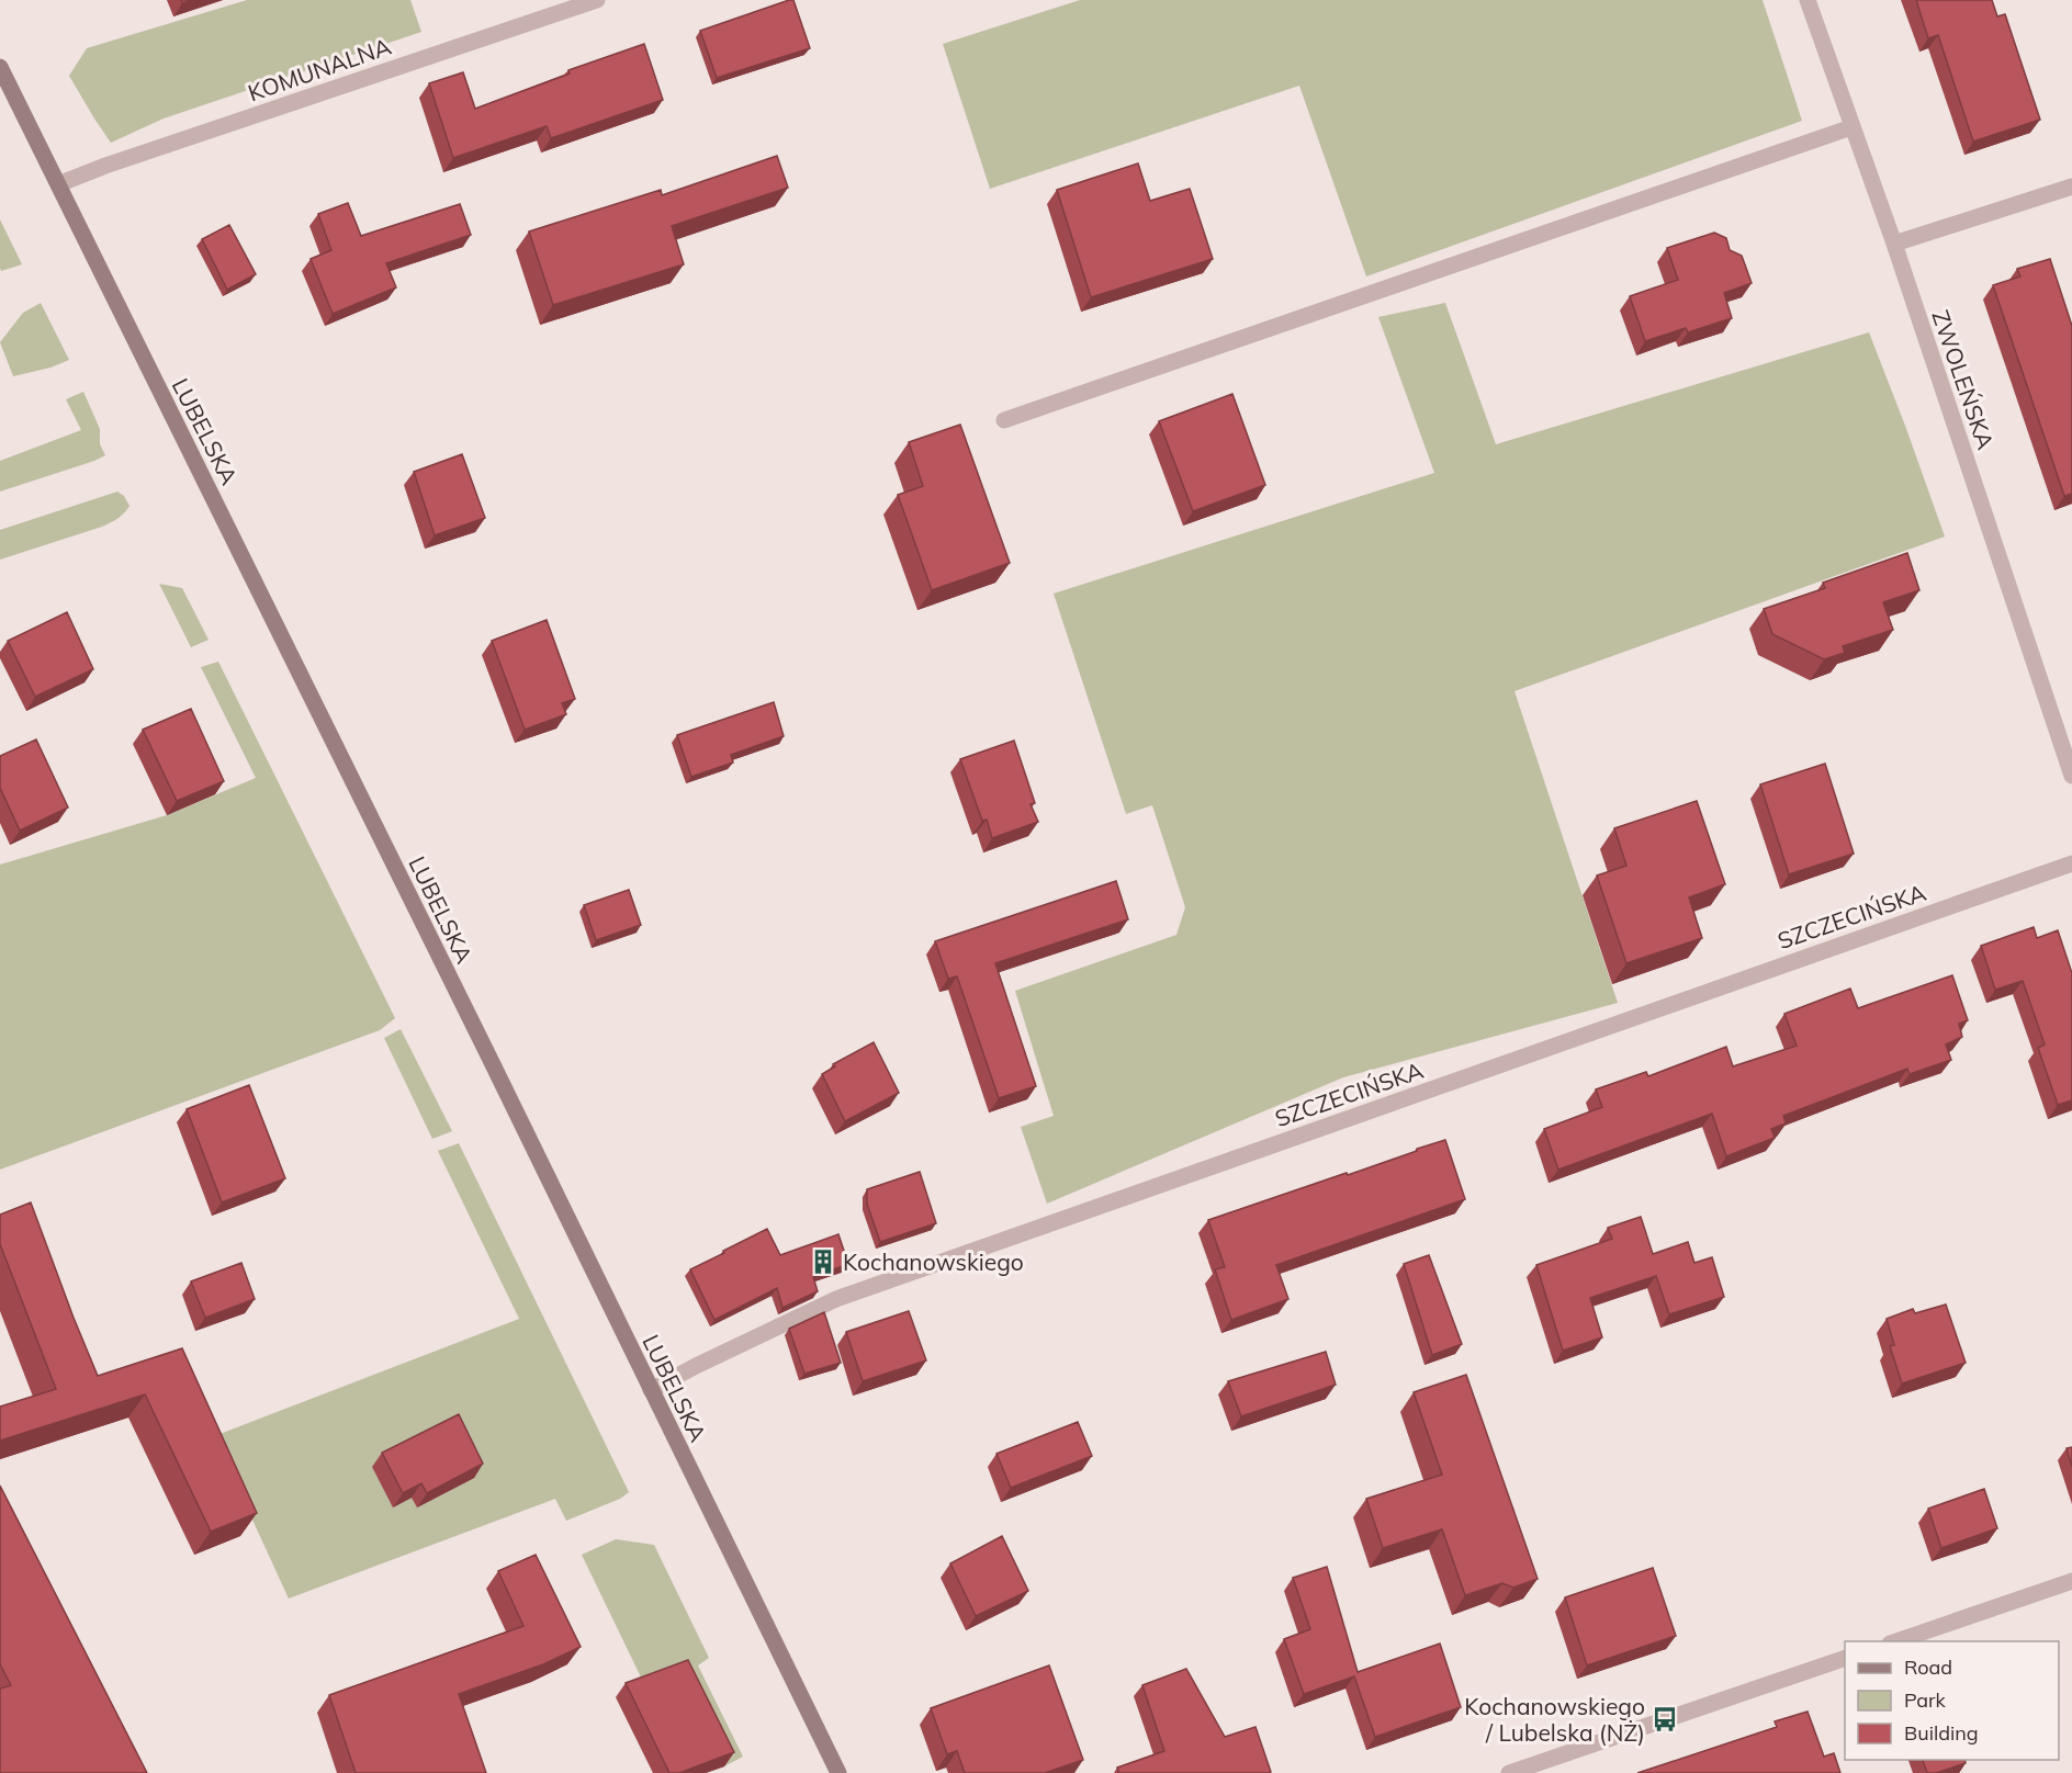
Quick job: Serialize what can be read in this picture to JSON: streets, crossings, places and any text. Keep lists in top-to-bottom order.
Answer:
{
  "streets": {
    "main road": ["LUBELSKA"],
    "street": ["KOMUNALNA", "ZWOLEŃSKA", "SZCZECIŃSKA"]
  },
  "crossings": [
    ["KOMUNALNA", "LUBELSKA"],
    ["LUBELSKA", "SZCZECIŃSKA"]
  ],
  "places": {
    "building": ["Kochanowskiego"],
    "bus stop": ["Kochanowskiego / Lubelska (NŻ)"]
  },
  "legend": ["Road", "Park", "Building"]
}
